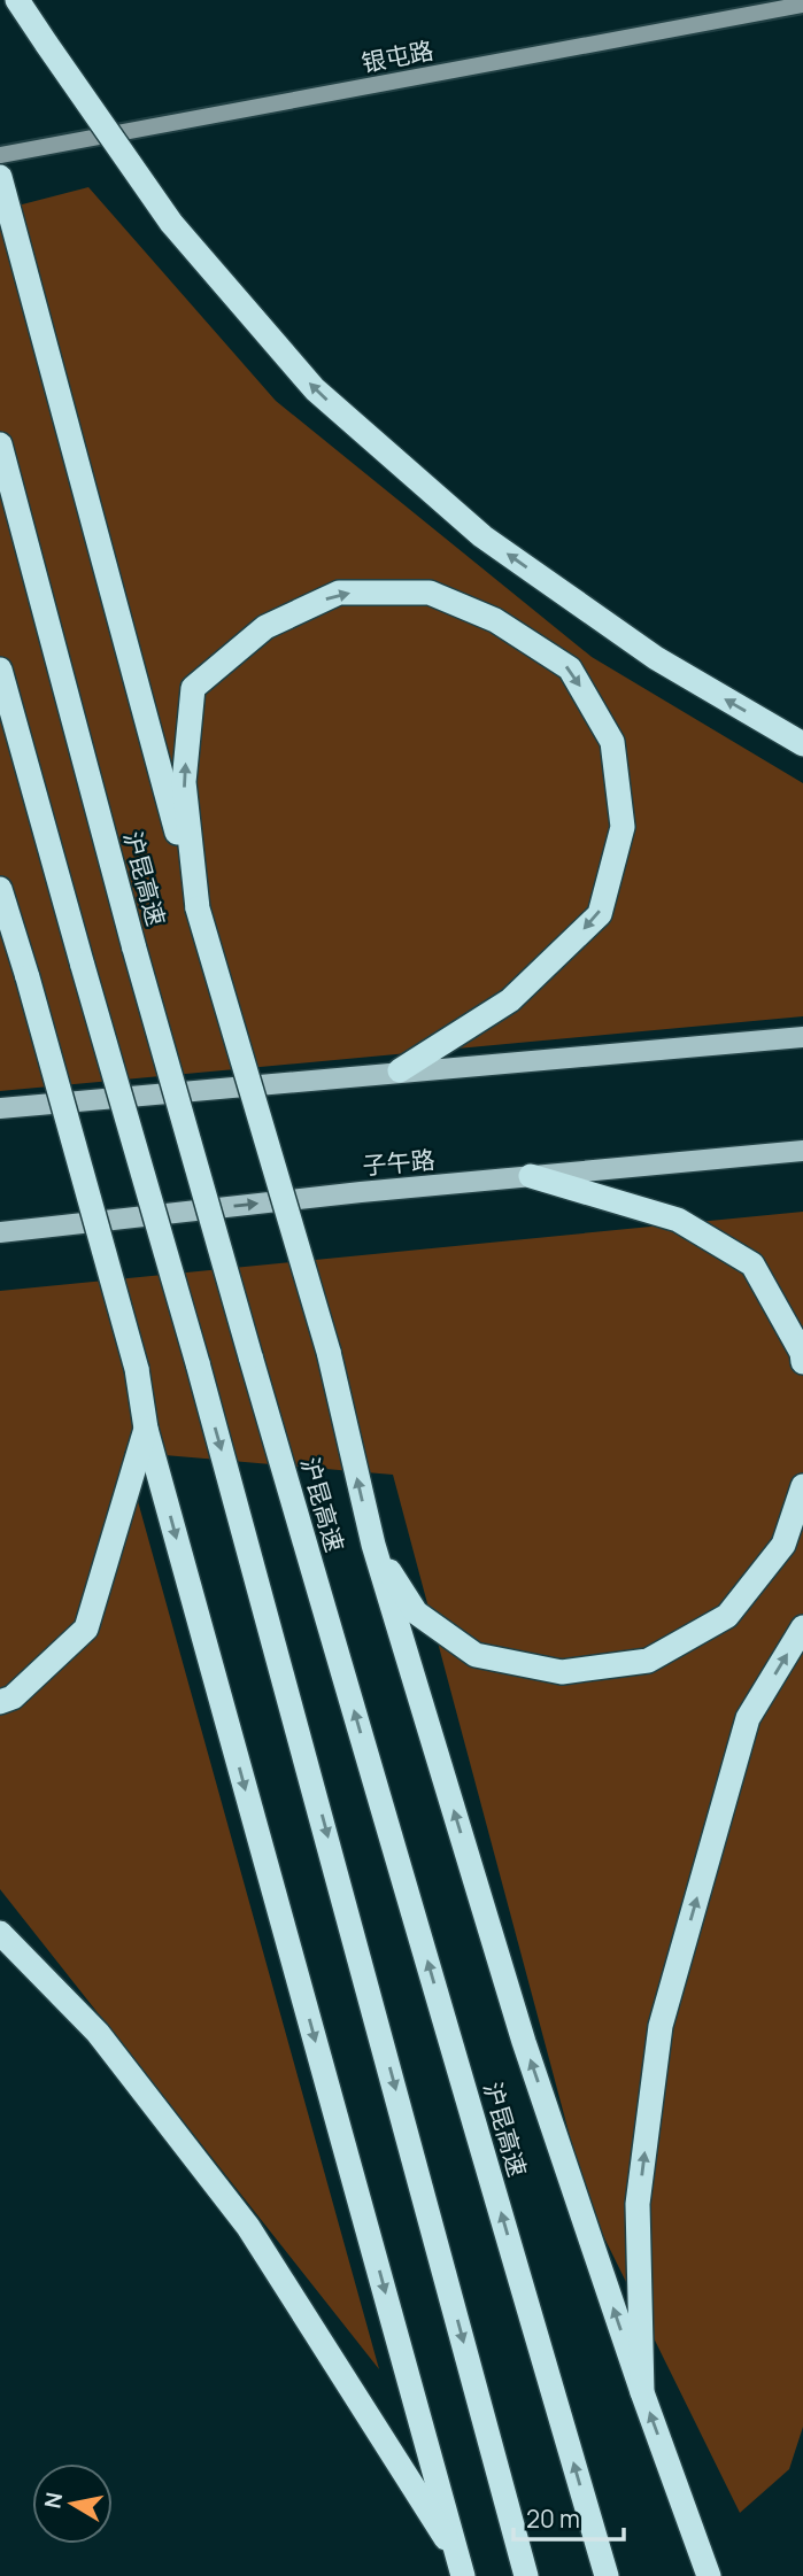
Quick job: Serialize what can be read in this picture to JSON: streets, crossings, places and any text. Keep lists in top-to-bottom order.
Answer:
{
  "streets": {
    "highway": ["沪昆高速"],
    "main road": ["子午路"],
    "street": ["银屯路"]
  },
  "scale_bar": "20 m",
  "north": "left"
}
